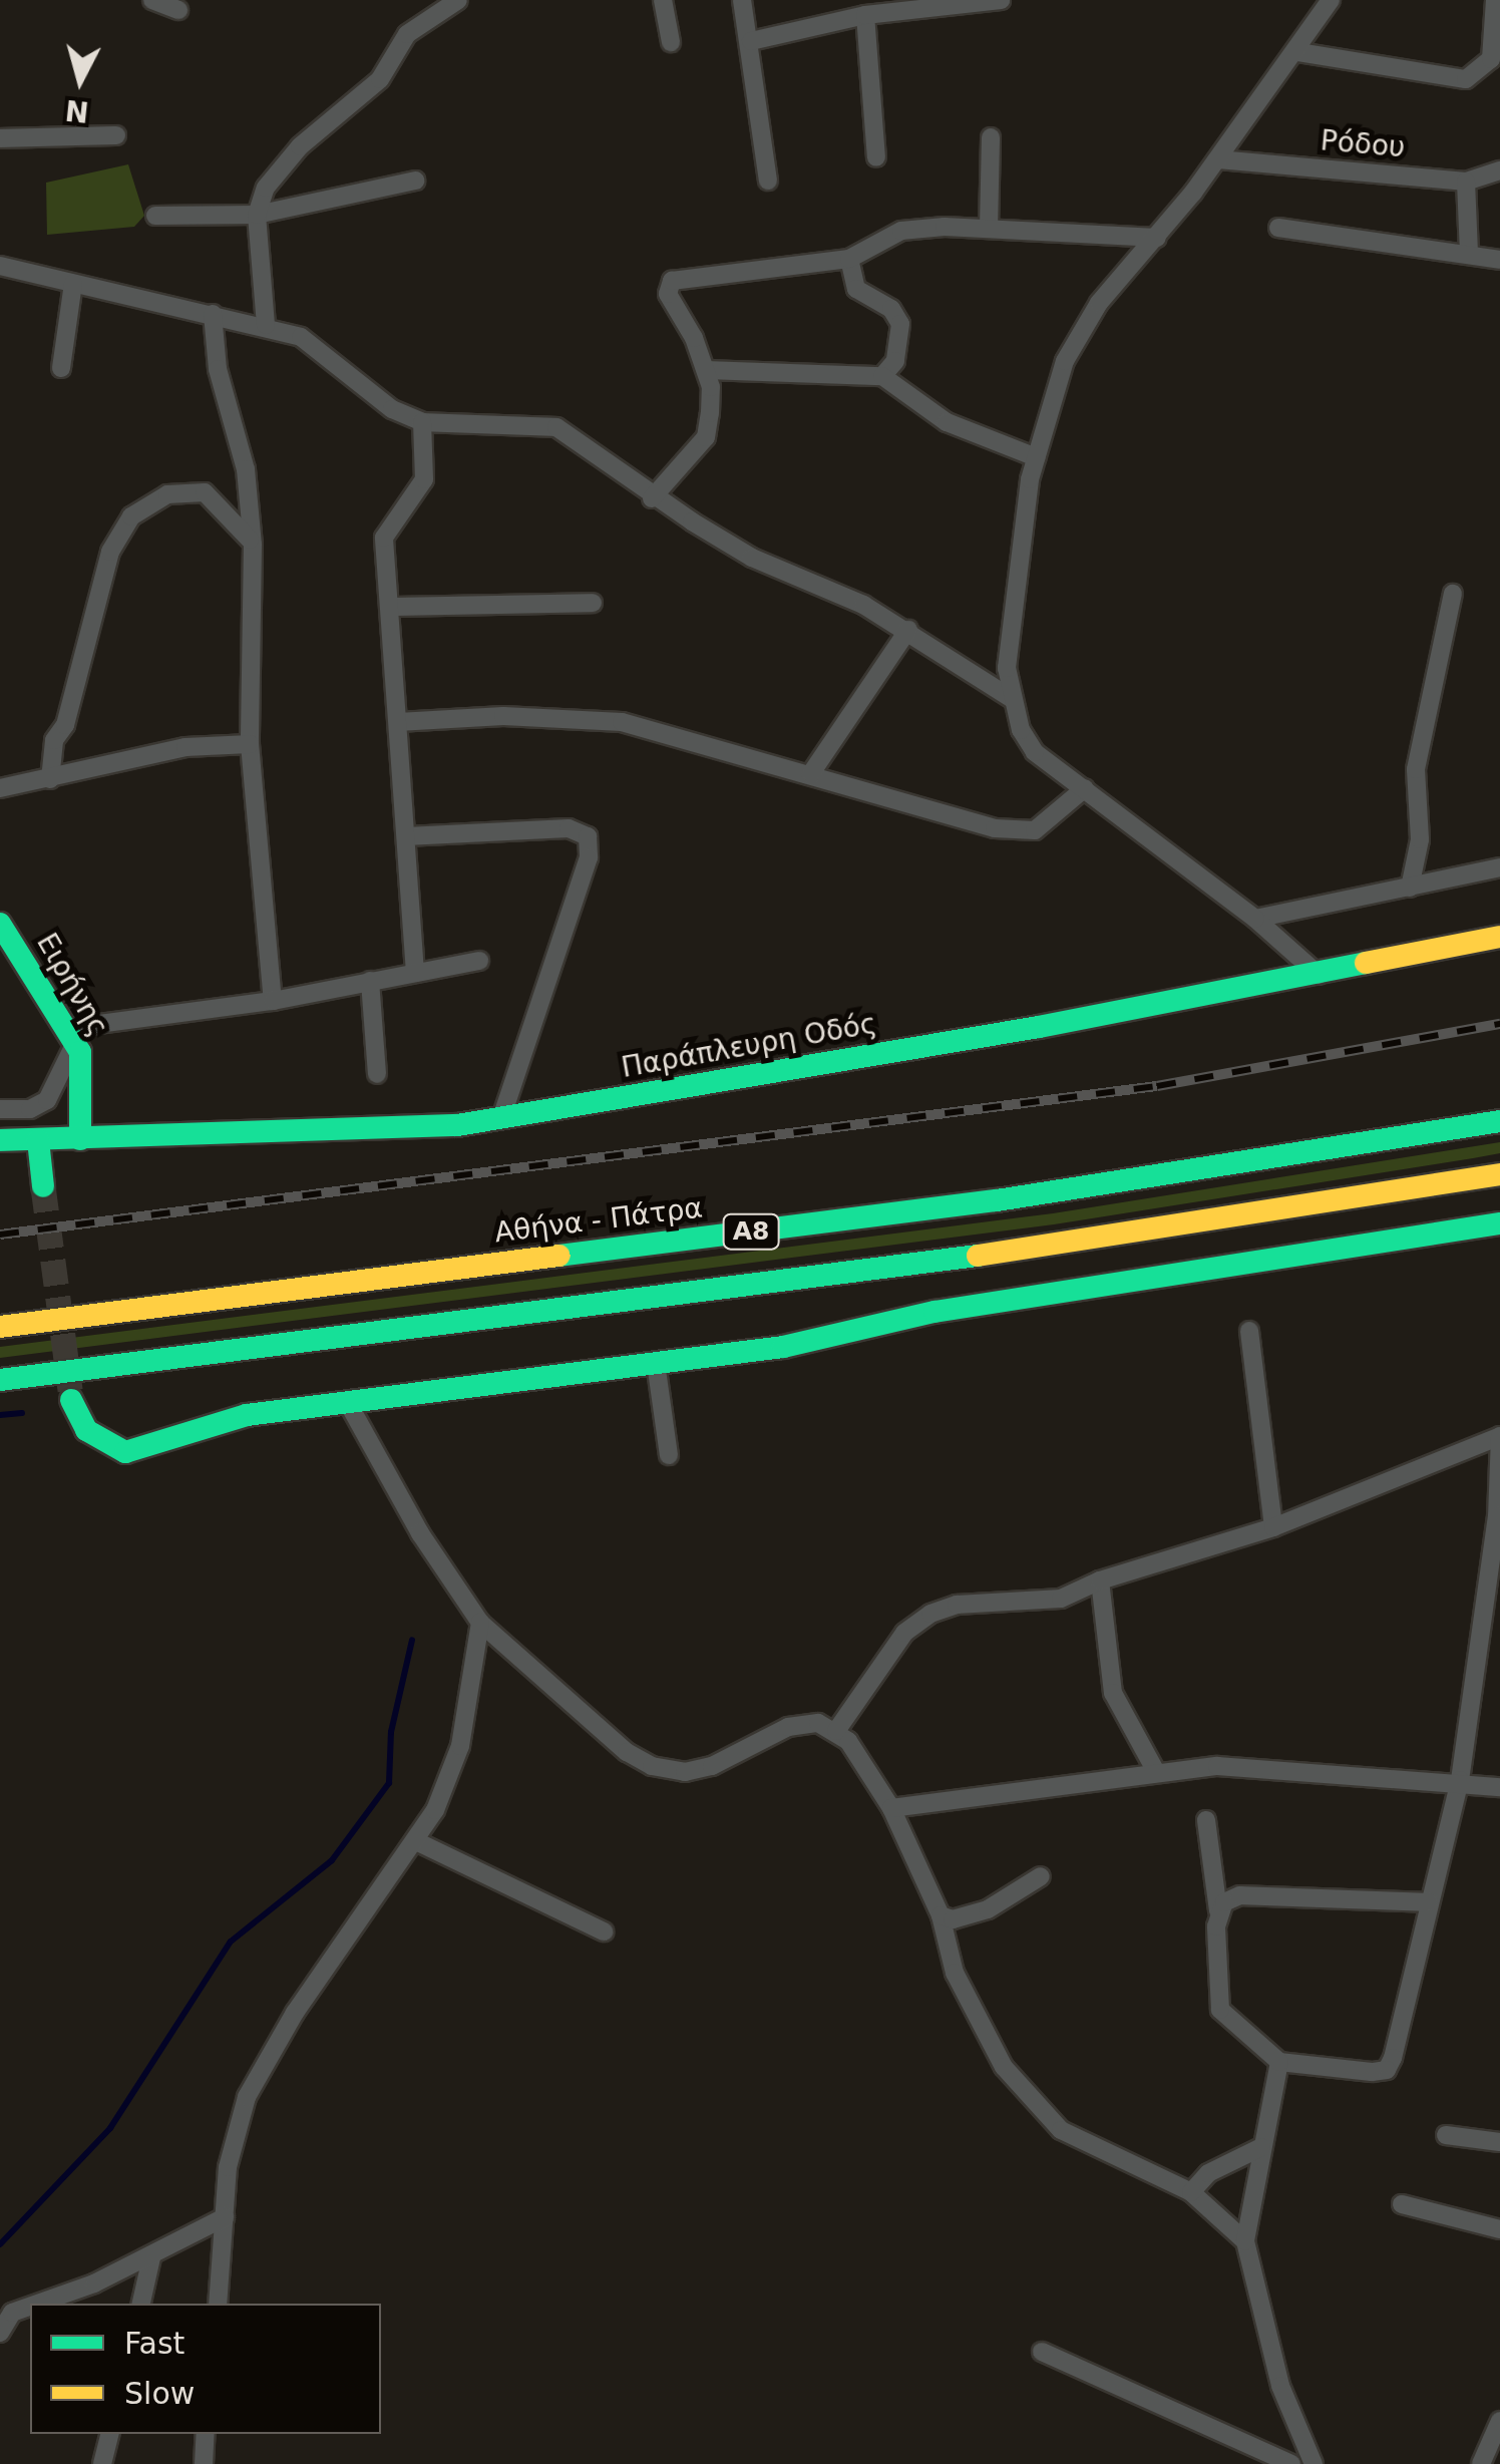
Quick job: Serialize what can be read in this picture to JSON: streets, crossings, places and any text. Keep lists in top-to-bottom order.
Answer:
{
  "streets": {
    "main road": [
      "Ειρήνης",
      "Παράπλευρη Οδός",
      "Αθήνα - Πάτρα",
      "Α8"
    ],
    "street": ["Ρόδου"]
  },
  "crossings": [
    ["Ειρήνης", "Παράπλευρη Οδός"]
  ],
  "legend": ["Fast", "Slow"],
  "north": "bottom"
}
